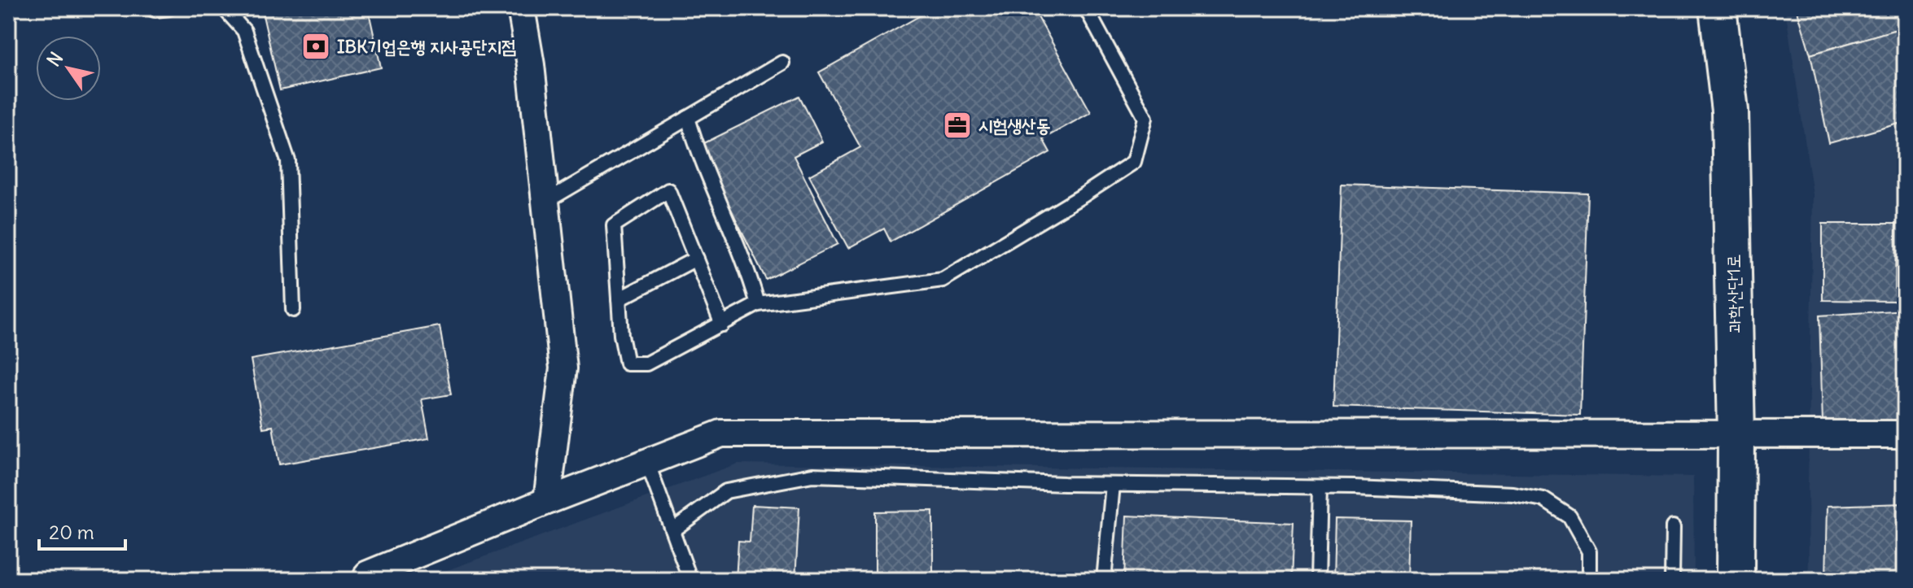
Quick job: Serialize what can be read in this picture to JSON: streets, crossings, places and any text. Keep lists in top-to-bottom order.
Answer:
{
  "streets": {
    "main road": ["과학산단1로"]
  },
  "places": {
    "bank": ["IBK기업은행 지사공단지점"],
    "office": ["시험생산동"]
  },
  "scale_bar": "20 m",
  "north": "top left"
}
